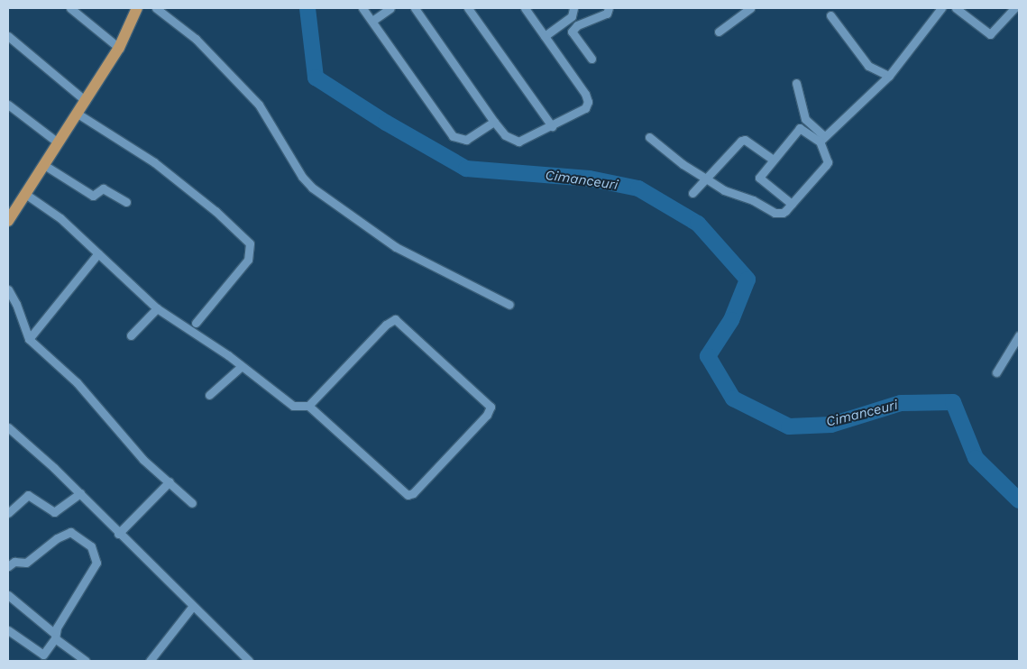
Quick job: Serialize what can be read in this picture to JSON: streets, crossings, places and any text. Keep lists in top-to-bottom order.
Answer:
{
  "water": ["Cimanceuri"]
}
